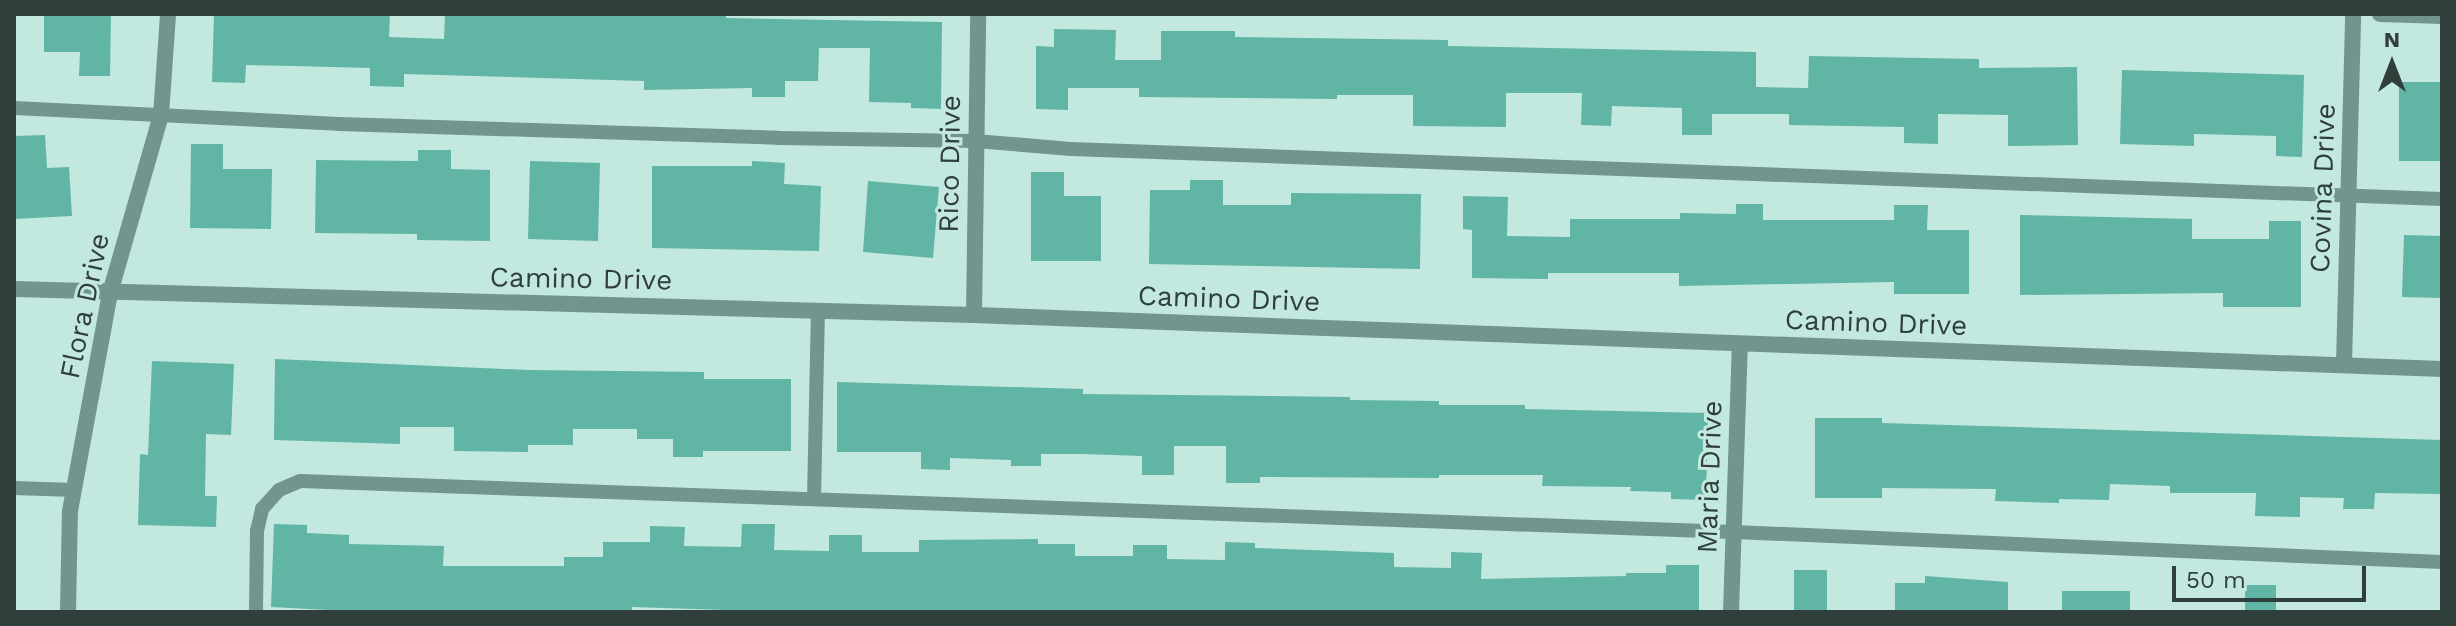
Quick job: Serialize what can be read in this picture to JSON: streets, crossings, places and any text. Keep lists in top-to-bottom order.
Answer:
{
  "streets": {
    "street": [
      "Rico Drive",
      "Covina Drive",
      "Camino Drive",
      "Flora Drive",
      "Maria Drive"
    ]
  },
  "crossings": [
    ["Rico Drive", "Camino Drive"],
    ["Covina Drive", "Camino Drive"],
    ["Camino Drive", "Flora Drive"],
    ["Camino Drive", "Maria Drive"]
  ],
  "scale_bar": "50 m",
  "north": "top"
}
